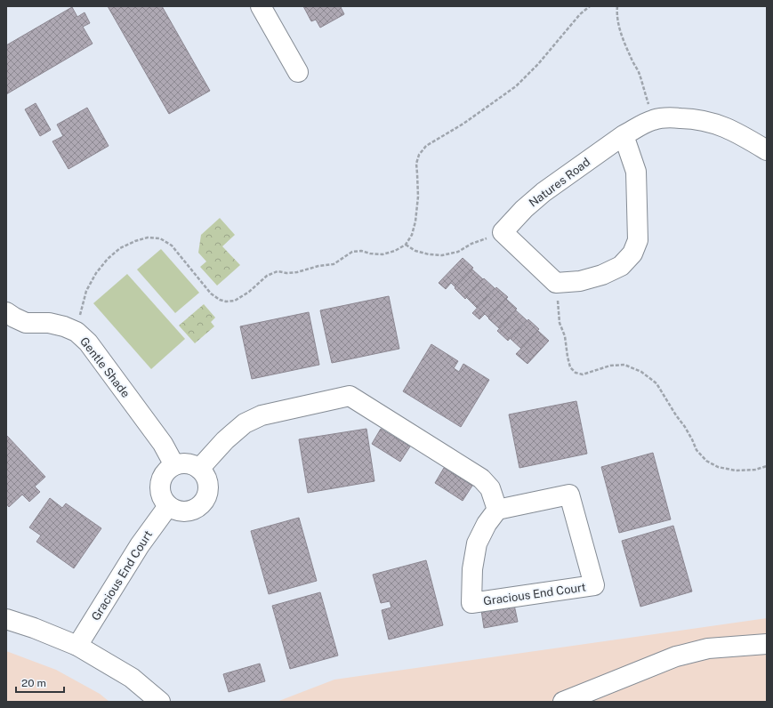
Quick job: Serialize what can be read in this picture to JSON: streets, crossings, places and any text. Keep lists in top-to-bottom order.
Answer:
{
  "streets": {
    "street": ["Natures Road", "Gentle Shade", "Gracious End Court"]
  },
  "crossings": [
    ["Gentle Shade", "Gracious End Court"]
  ],
  "scale_bar": "20 m"
}
